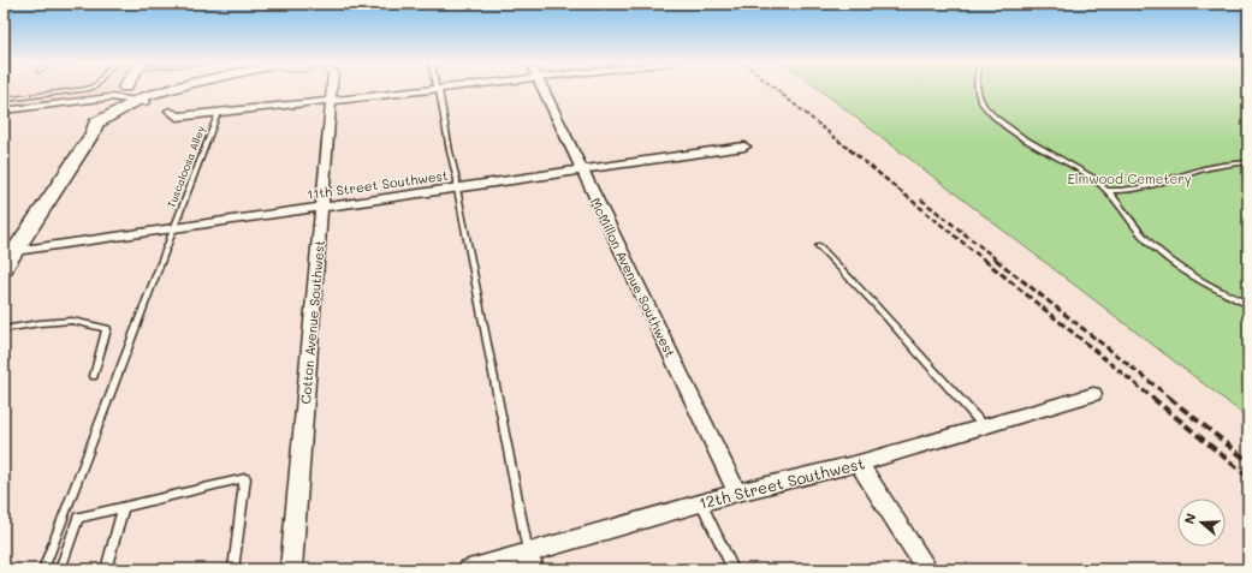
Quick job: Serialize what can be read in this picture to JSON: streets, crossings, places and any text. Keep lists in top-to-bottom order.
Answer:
{
  "streets": {
    "street": [
      "11th Street Southwest",
      "McMillon Avenue Southwest",
      "Cotton Avenue Southwest",
      "12th Street Southwest"
    ],
    "lane": ["Tuscaloosa Alley"]
  },
  "crossings": [
    ["Tuscaloosa Alley", "11th Street Southwest"],
    ["11th Street Southwest", "McMillon Avenue Southwest"],
    ["11th Street Southwest", "Cotton Avenue Southwest"],
    ["McMillon Avenue Southwest", "12th Street Southwest"]
  ],
  "parks": ["Elmwood Cemetery"],
  "north": "left"
}
